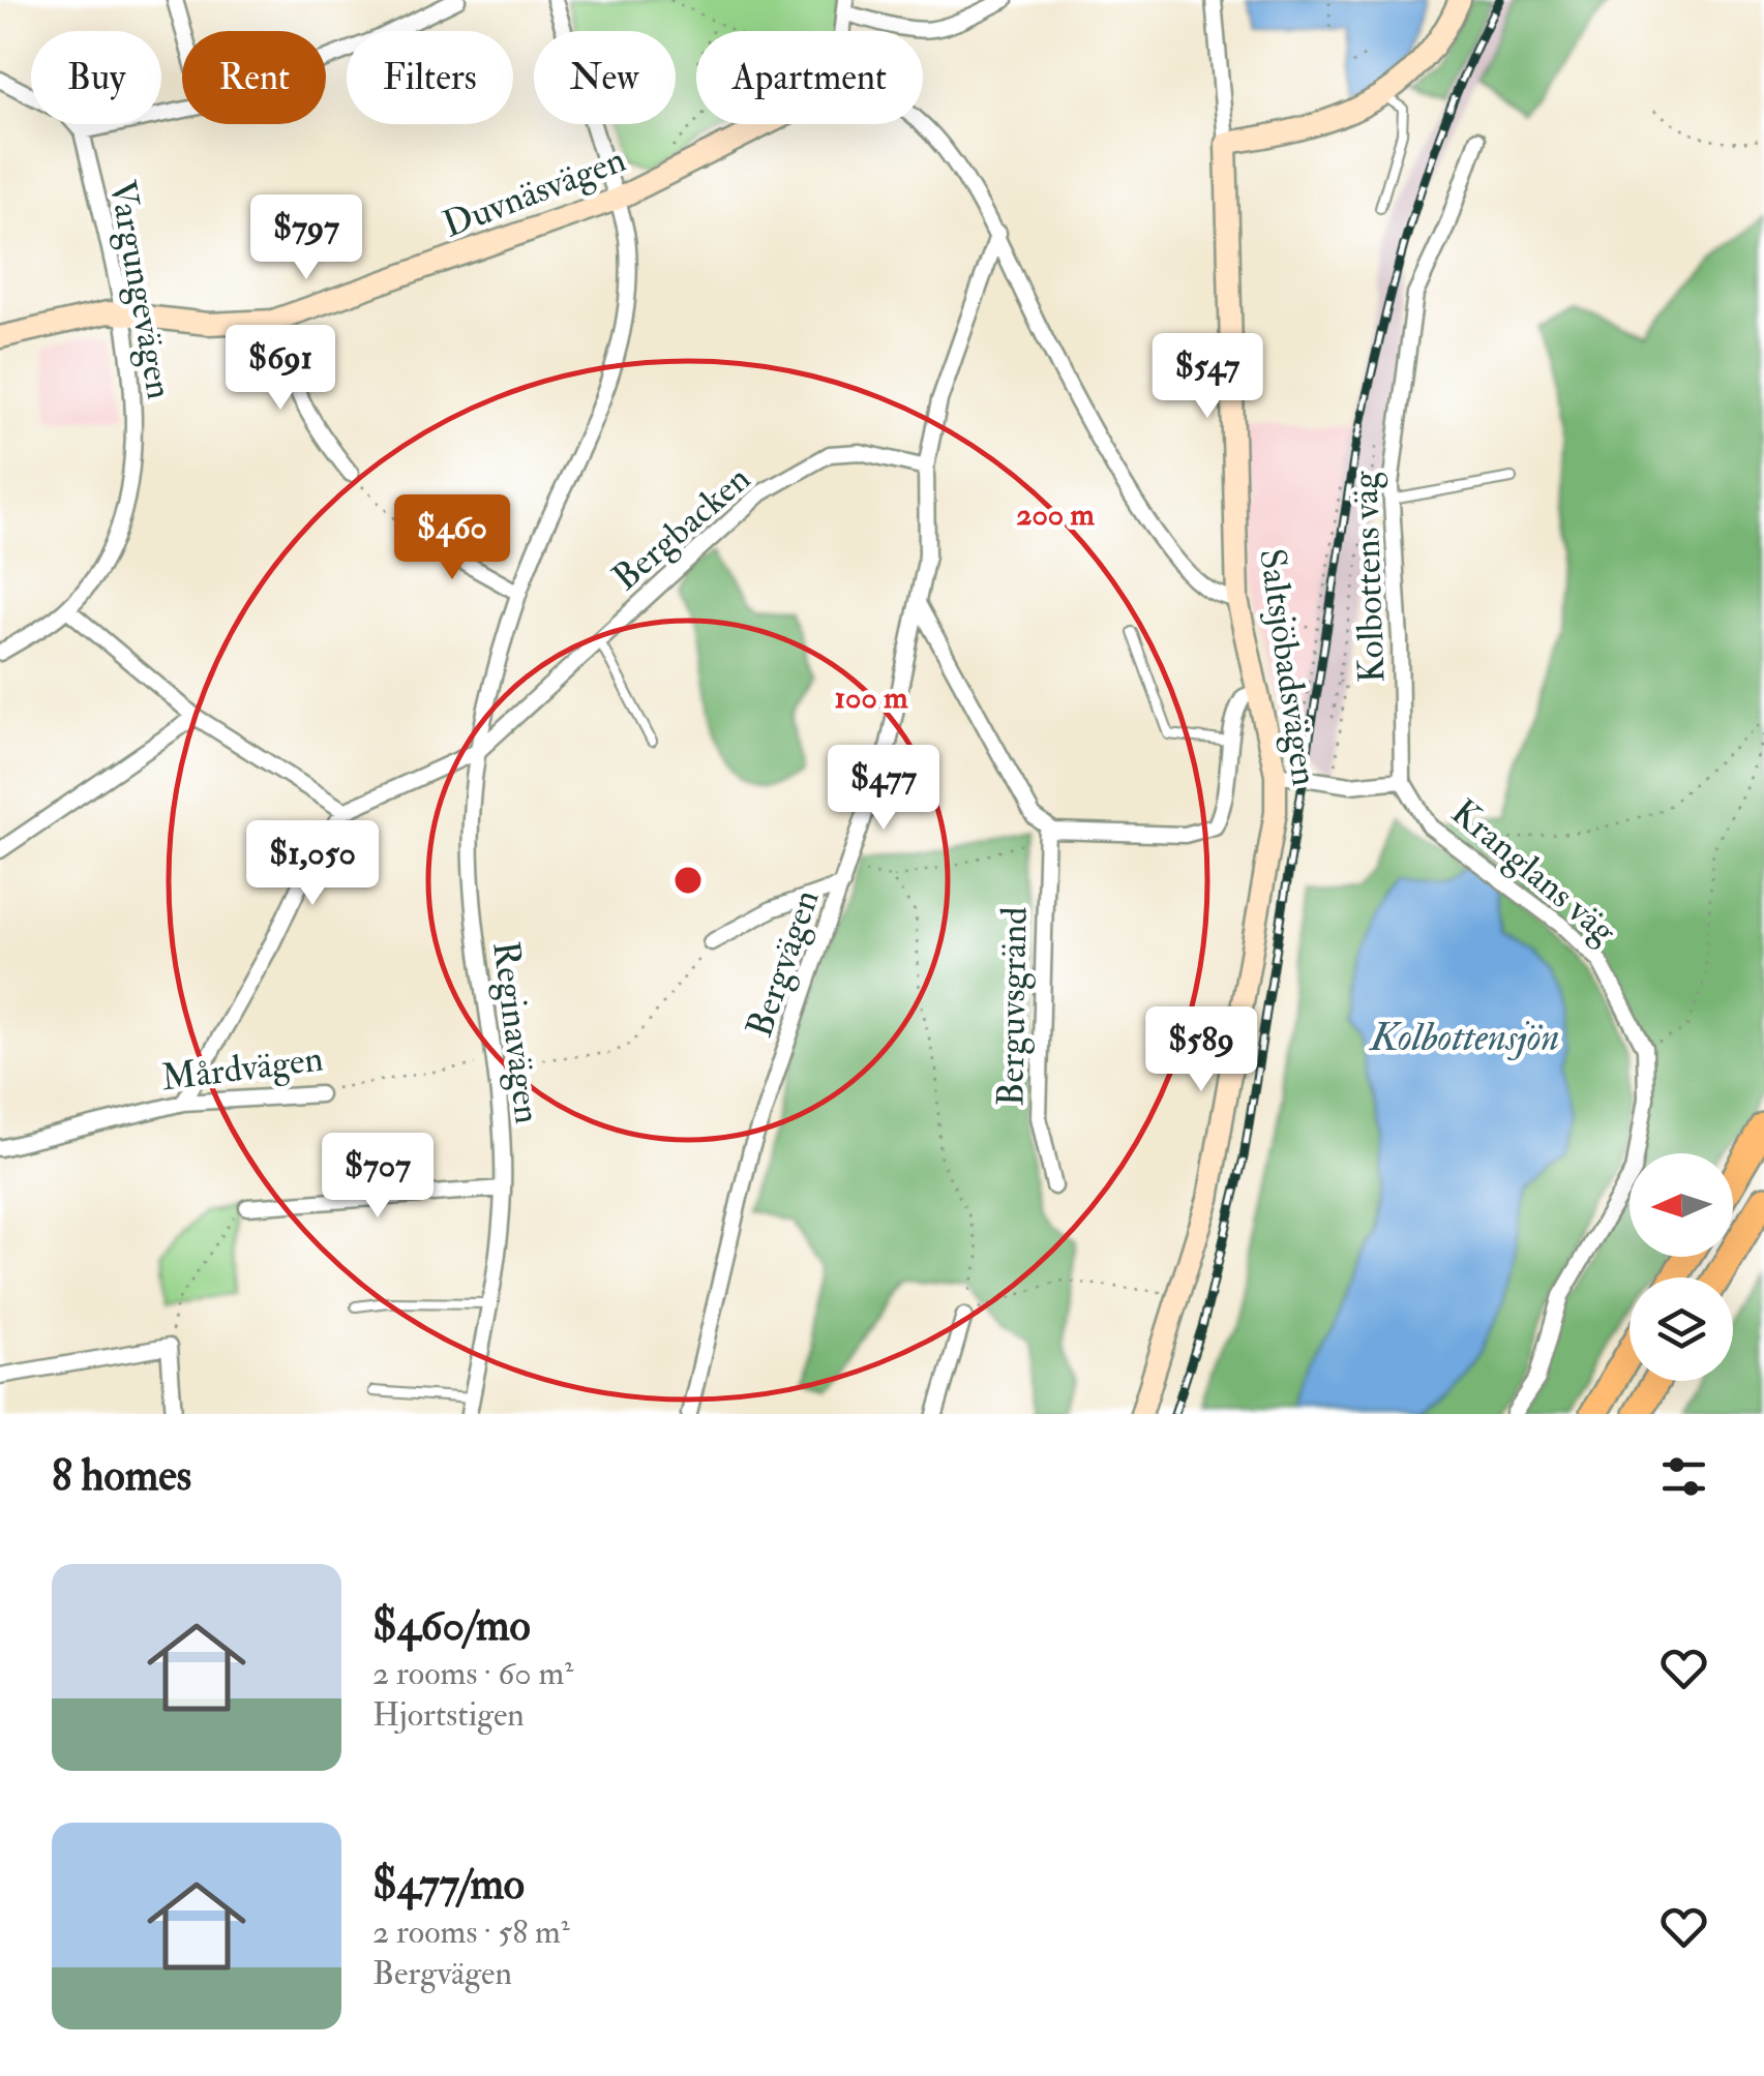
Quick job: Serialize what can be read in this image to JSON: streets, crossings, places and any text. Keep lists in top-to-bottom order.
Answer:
{
  "streets": {
    "street": [
      "Duvnäsvägen",
      "Vargungevägen",
      "Bergbacken",
      "Kolbottens väg",
      "Saltsjöbadsvägen",
      "Kranglans väg",
      "Bergvägen",
      "Berguvsgränd",
      "Reginavägen",
      "Mårdvägen"
    ]
  },
  "crossings": [
    ["Duvnäsvägen", "Vargungevägen"],
    ["Duvnäsvägen", "Reginavägen"],
    ["Bergbacken", "Bergvägen"],
    ["Bergbacken", "Reginavägen"],
    ["Kolbottens väg", "Kranglans väg"],
    ["Reginavägen", "Mårdvägen"]
  ],
  "water": ["Kolbottensjön"],
  "north": "left",
  "page": {
    "chip": [
      "Buy",
      "Rent",
      "Filters",
      "New",
      "Apartment"
    ],
    "price": [
      "$797",
      "$691",
      "$547",
      "$460",
      "$477",
      "$1,050",
      "$589",
      "$707"
    ],
    "heading": "8 homes",
    "list": [
      {
        "name": "$460/mo",
        "note": "2 rooms · 60 m² · Hjortstigen"
      },
      {
        "name": "$477/mo",
        "note": "2 rooms · 58 m² · Bergvägen"
      }
    ]
  },
  "rings": ["200 m", "100 m"]
}
